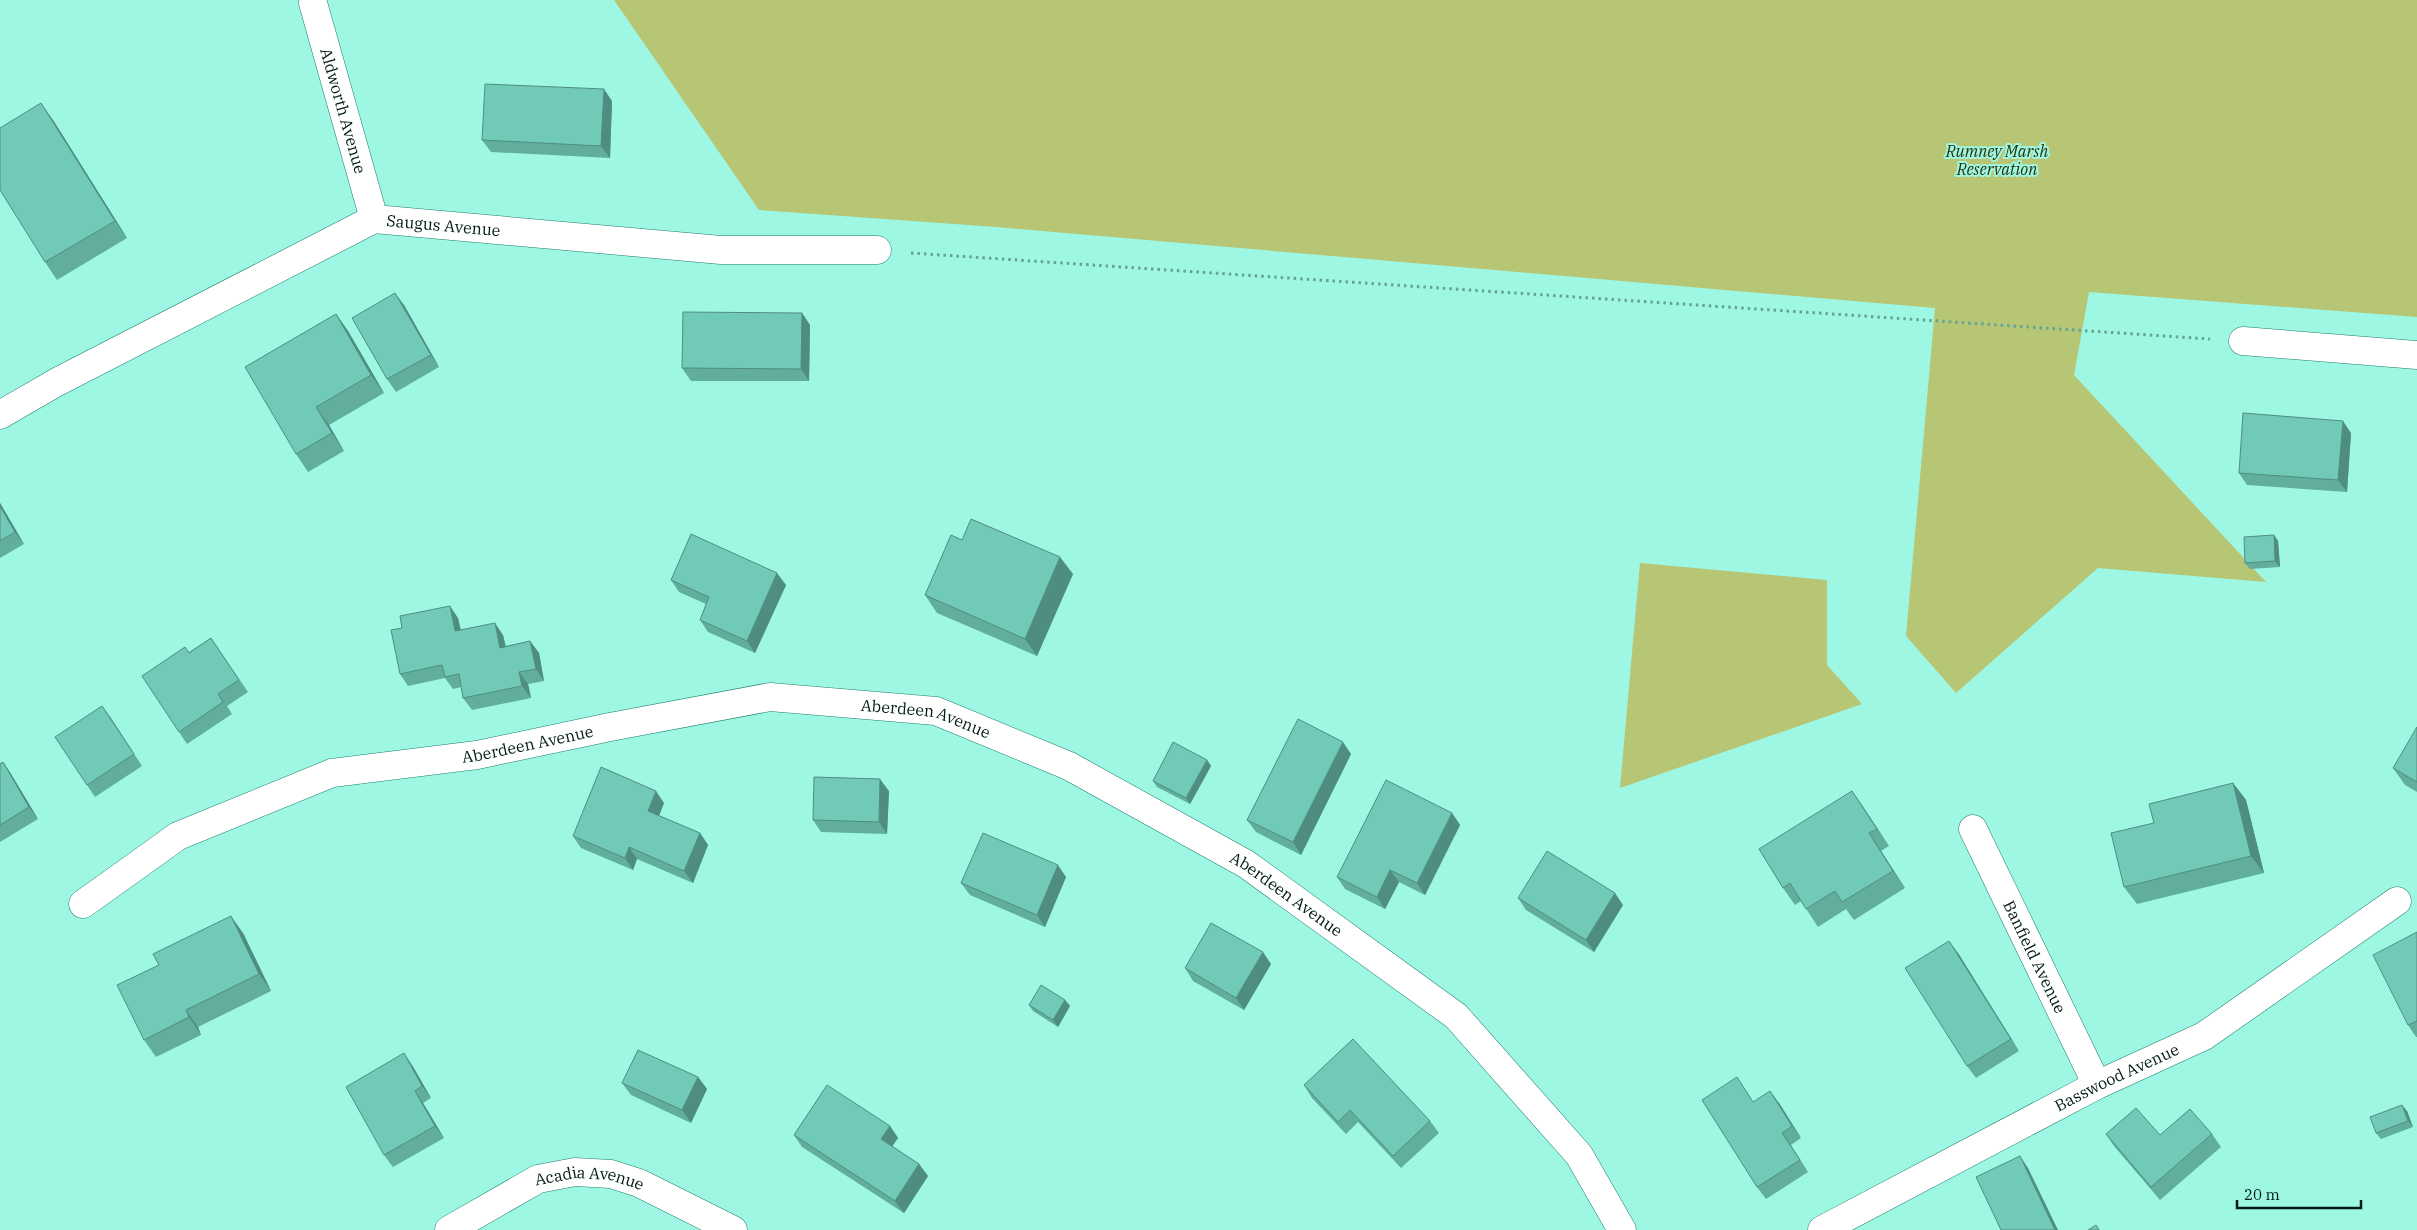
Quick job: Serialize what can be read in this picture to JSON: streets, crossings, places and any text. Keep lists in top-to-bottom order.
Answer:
{
  "streets": {
    "street": [
      "Aldworth Avenue",
      "Saugus Avenue",
      "Aberdeen Avenue",
      "Banfield Avenue",
      "Basswood Avenue",
      "Acadia Avenue"
    ]
  },
  "crossings": [
    ["Aldworth Avenue", "Saugus Avenue"],
    ["Banfield Avenue", "Basswood Avenue"]
  ],
  "parks": ["Rumney Marsh Reservation"],
  "scale_bar": "20 m"
}
